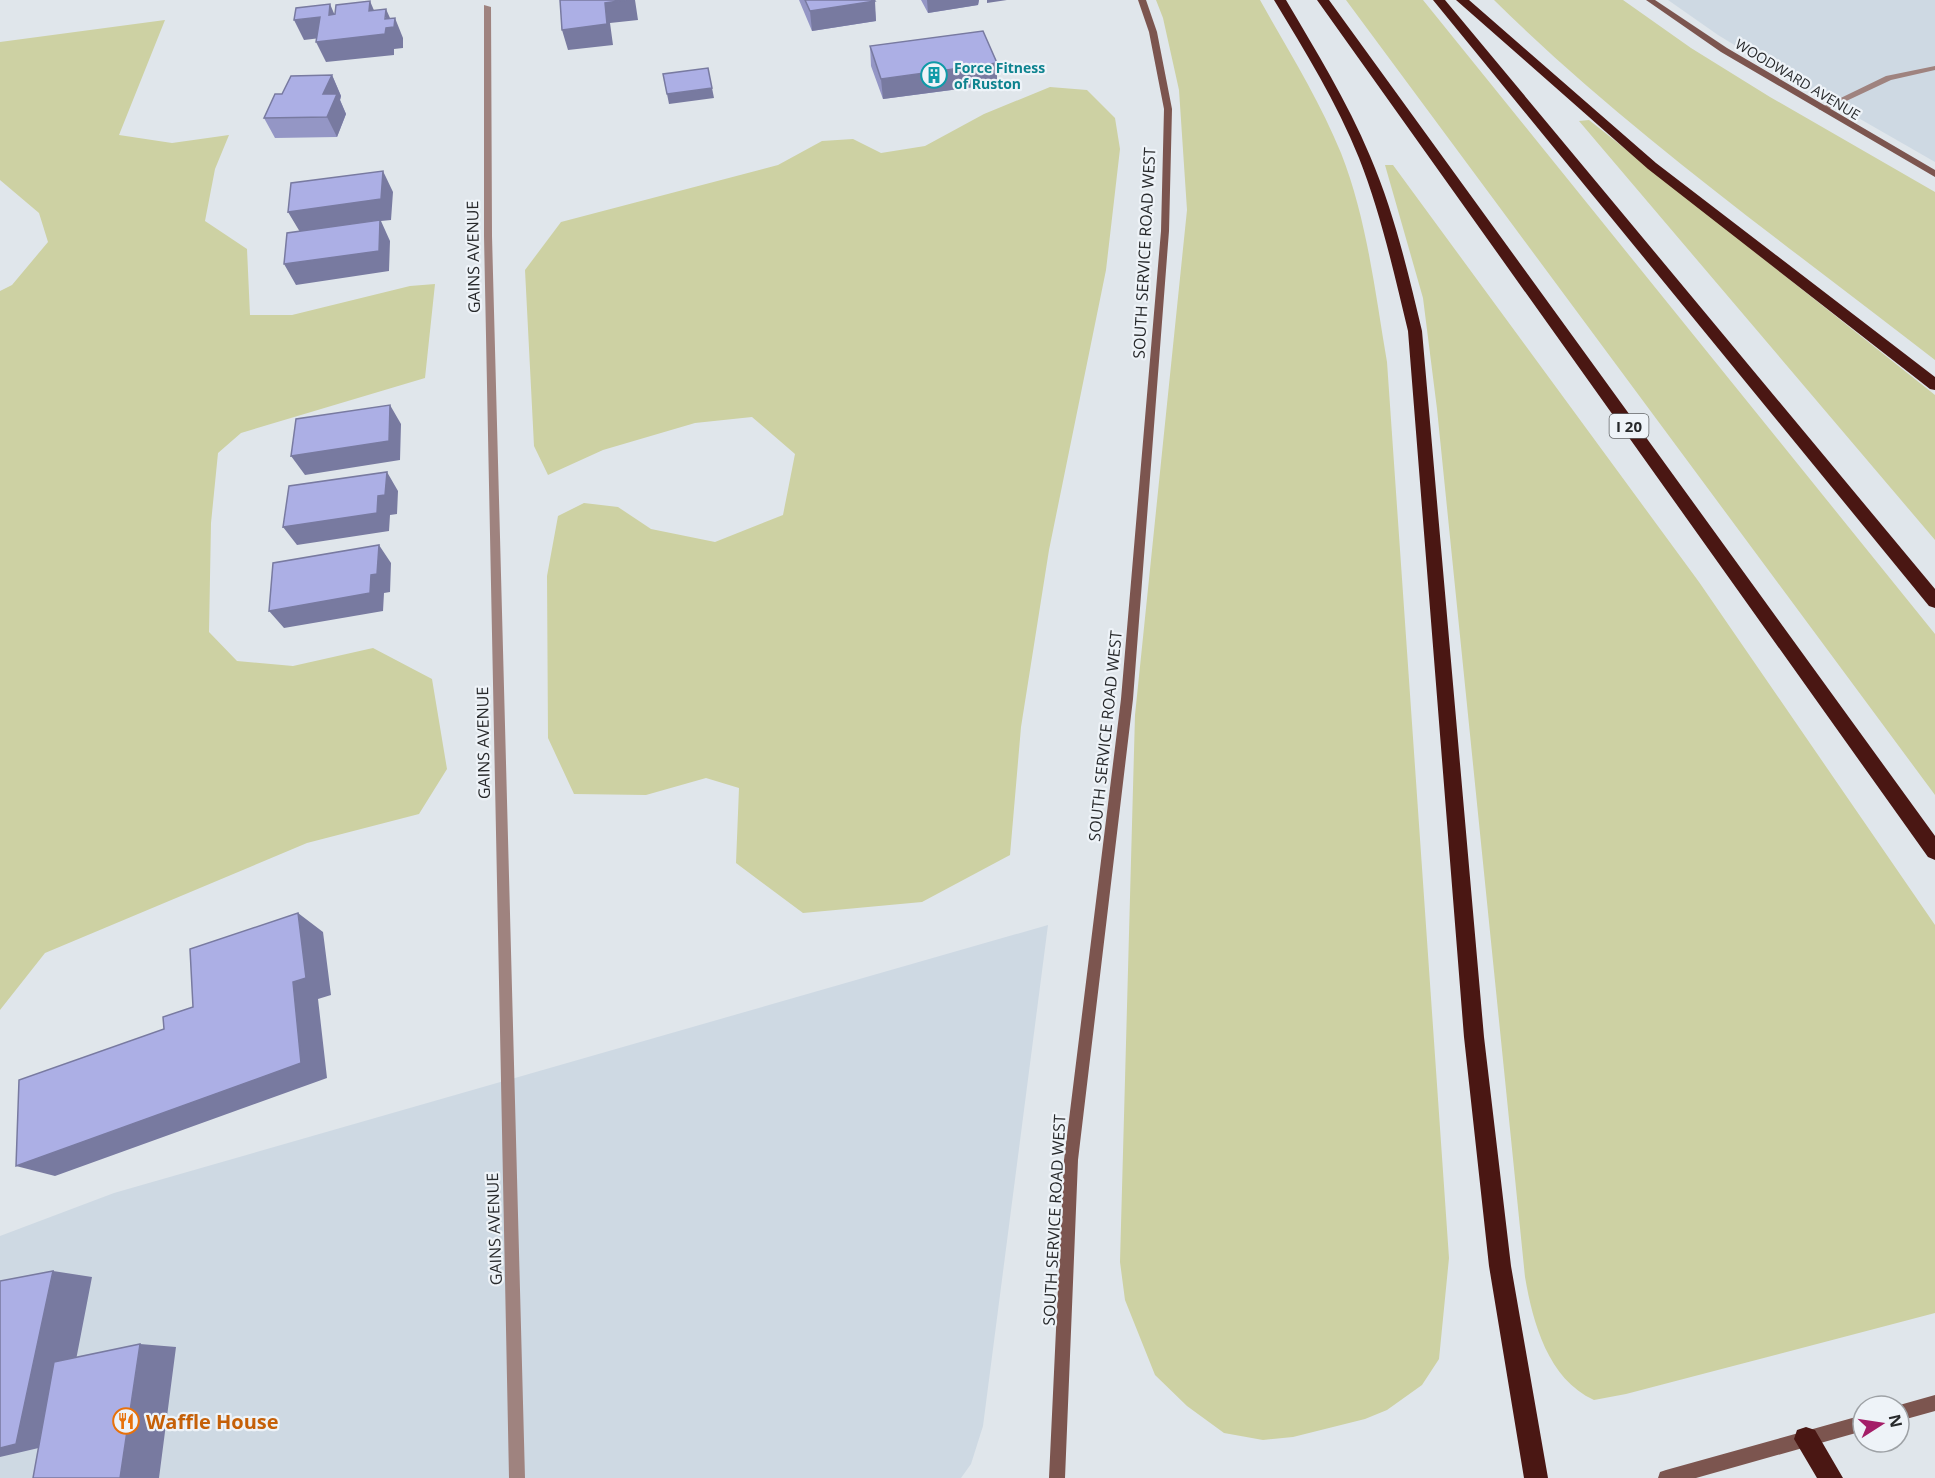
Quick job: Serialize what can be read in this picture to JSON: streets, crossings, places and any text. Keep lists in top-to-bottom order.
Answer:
{
  "streets": {
    "highway": ["I 20"],
    "main road": ["WOODWARD AVENUE", "SOUTH SERVICE ROAD WEST"],
    "street": ["GAINS AVENUE"]
  },
  "places": {
    "building": ["Force Fitness of Ruston"],
    "restaurant": ["Waffle House"]
  },
  "north": "right"
}
